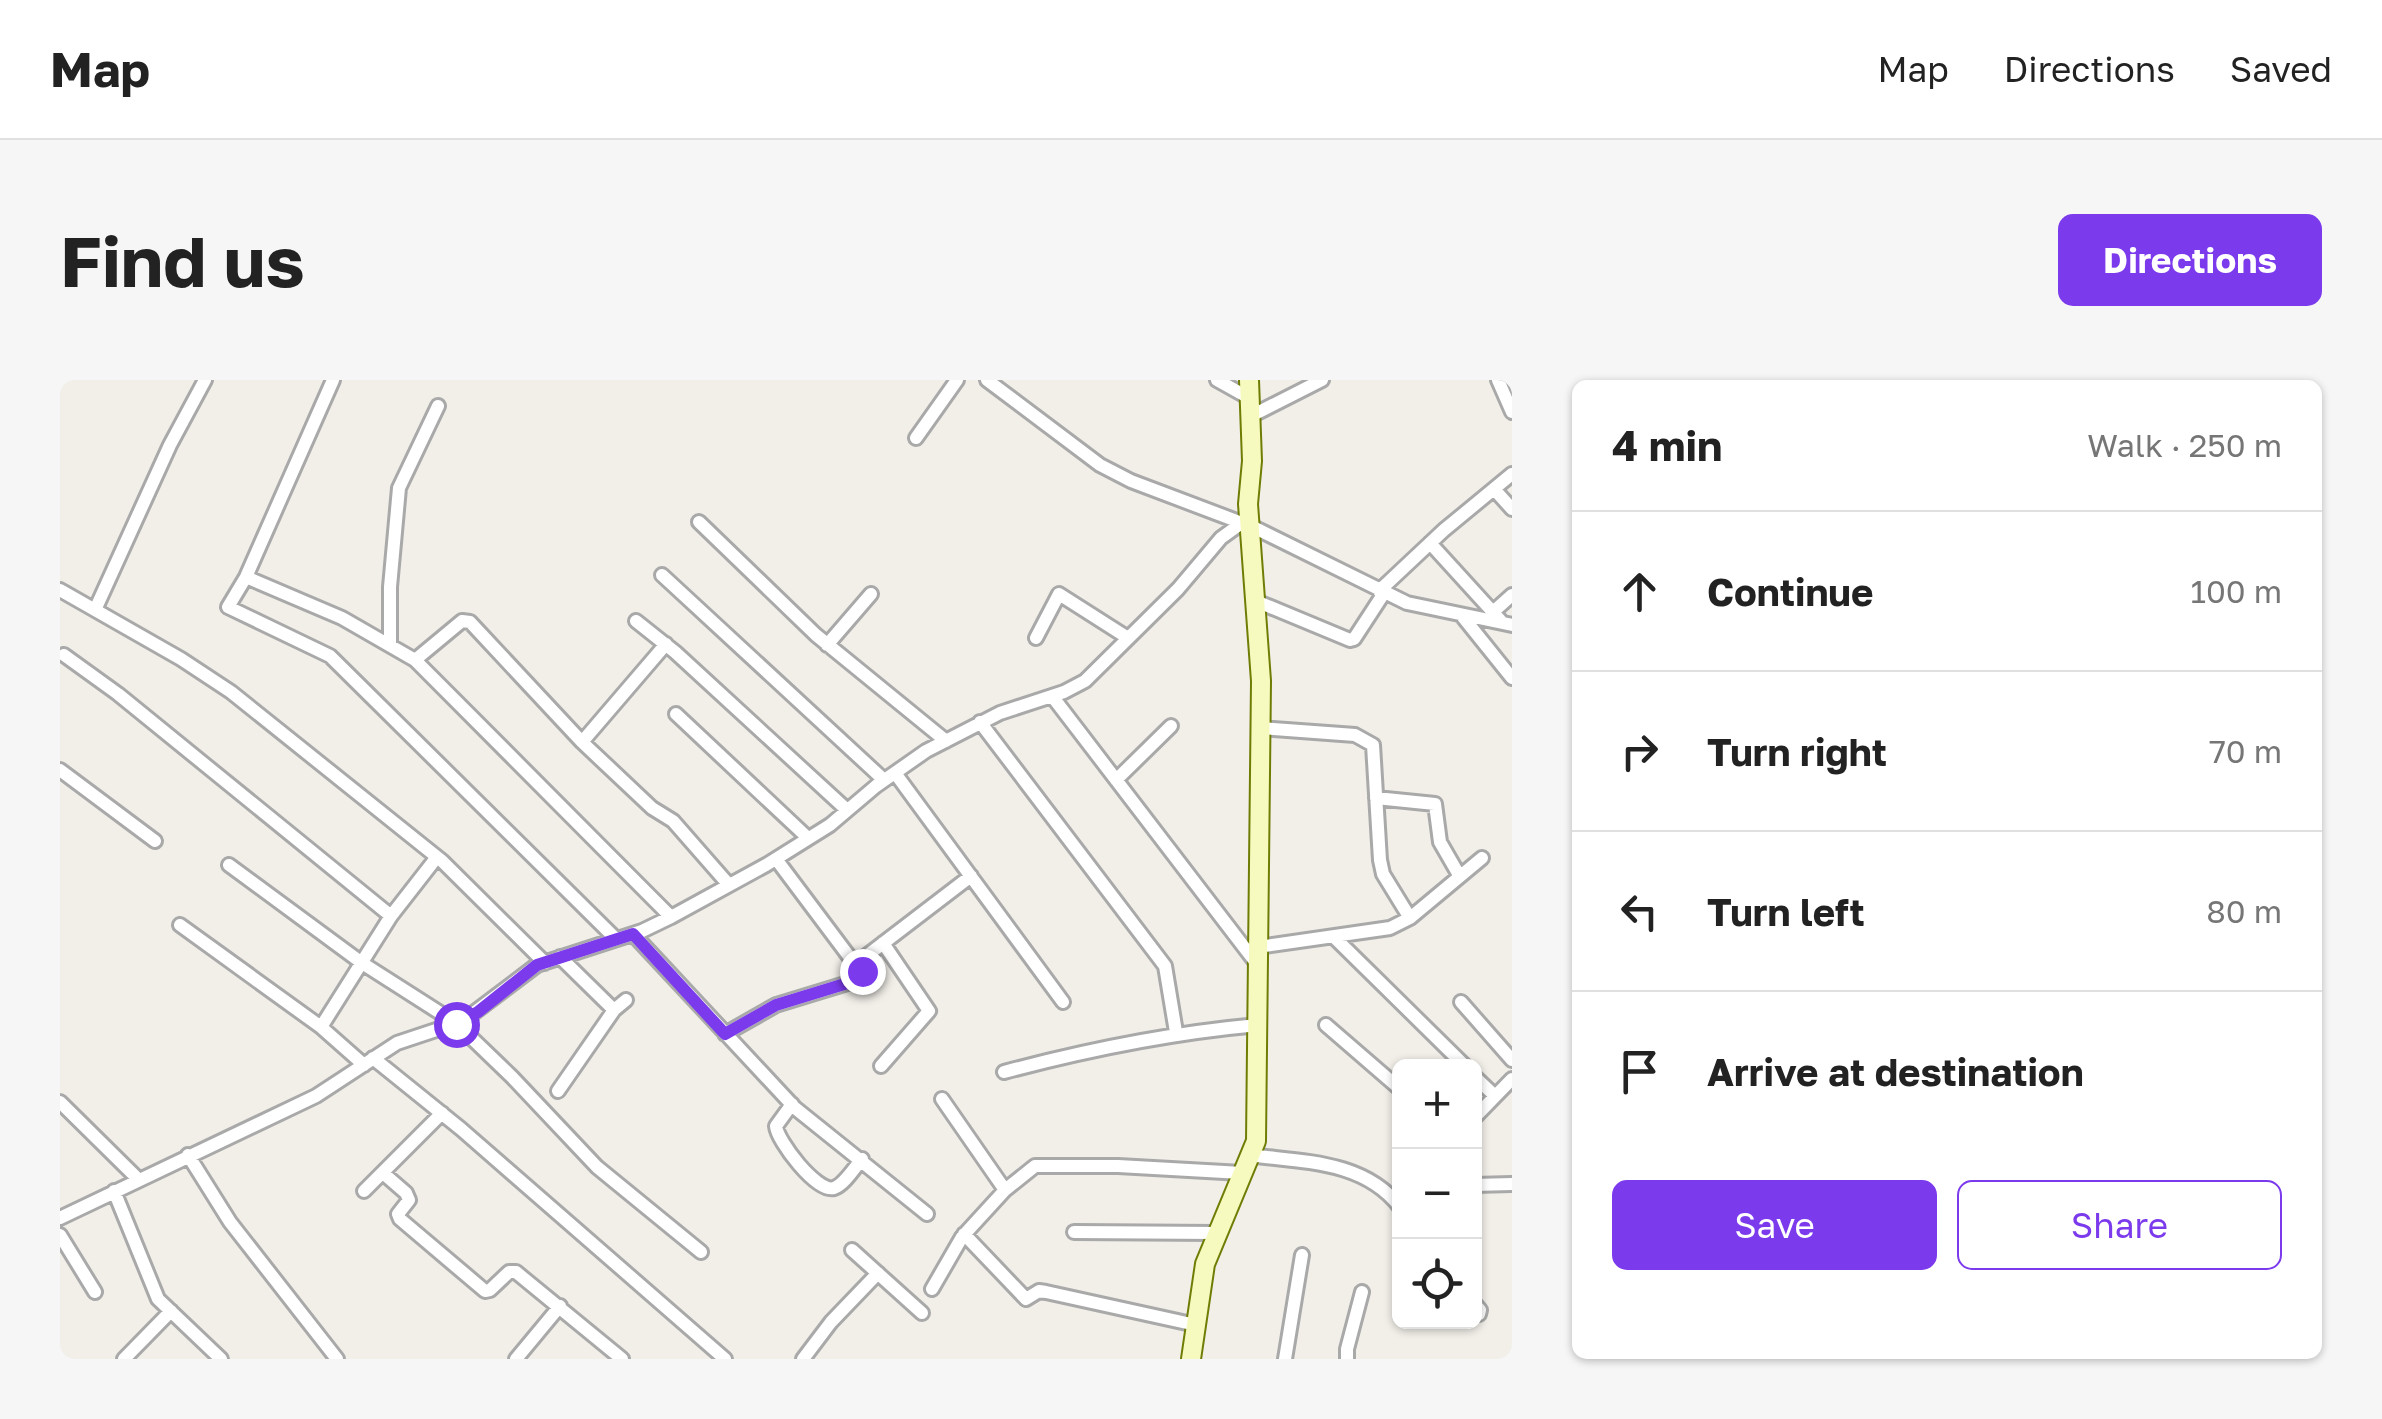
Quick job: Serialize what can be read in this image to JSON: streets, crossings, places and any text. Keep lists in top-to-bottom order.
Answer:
{
  "page": {
    "header": "Map",
    "nav": ["Map", "Directions", "Saved"],
    "buttons": [
      "Directions",
      ["Save", "Share"]
    ],
    "title": "Find us",
    "heading": ["4 min", "Walk · 250 m"],
    "list": [
      ["Continue", "100 m"],
      ["Turn right", "70 m"],
      ["Turn left", "80 m"],
      "Arrive at destination"
    ],
    "map_buttons": ["+", "−"]
  }
}
